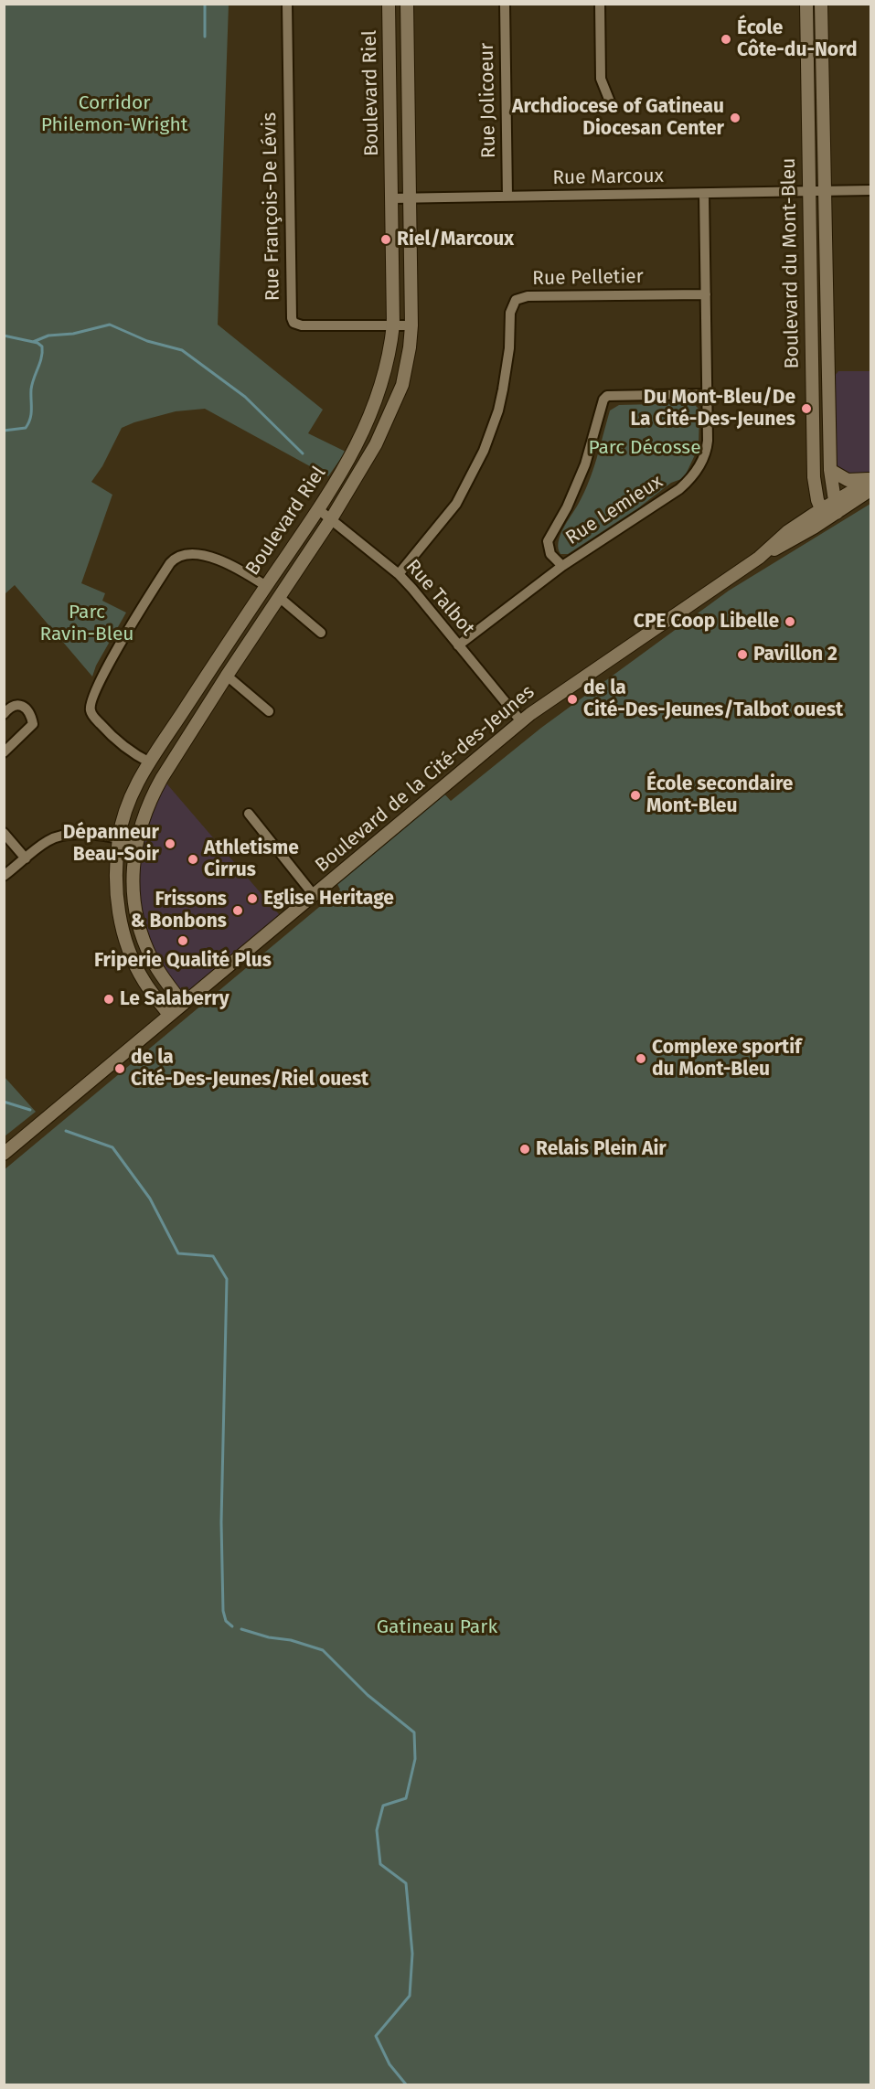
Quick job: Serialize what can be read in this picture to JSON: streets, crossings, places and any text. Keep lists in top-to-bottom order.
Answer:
{
  "streets": {
    "street": [
      "Boulevard Riel",
      "Rue Jolicoeur",
      "Rue Marcoux",
      "Rue François-De Lévis",
      "Boulevard du Mont-Bleu",
      "Rue Pelletier",
      "Rue Lemieux",
      "Rue Talbot",
      "Boulevard de la Cité-des-Jeunes"
    ]
  },
  "crossings": [
    ["Boulevard Riel", "Rue Marcoux"],
    ["Boulevard Riel", "Rue François-De Lévis"],
    ["Boulevard Riel", "Rue Talbot"],
    ["Boulevard Riel", "Boulevard de la Cité-des-Jeunes"],
    ["Rue Jolicoeur", "Rue Marcoux"],
    ["Rue Marcoux", "Boulevard du Mont-Bleu"],
    ["Rue Marcoux", "Rue Lemieux"],
    ["Boulevard du Mont-Bleu", "Boulevard de la Cité-des-Jeunes"],
    ["Rue Pelletier", "Rue Lemieux"],
    ["Rue Pelletier", "Rue Talbot"],
    ["Rue Lemieux", "Rue Talbot"],
    ["Rue Talbot", "Boulevard de la Cité-des-Jeunes"]
  ],
  "parks": [
    "Corridor Philemon-Wright",
    "Parc Décosse",
    "Parc Ravin-Bleu",
    "Gatineau Park"
  ],
  "places": [
    "École Côte-du-Nord",
    "Archdiocese of Gatineau Diocesan Center",
    "Riel/Marcoux",
    "Du Mont-Bleu/De La Cité-Des-Jeunes",
    "CPE Coop Libelle",
    "Pavillon 2",
    "de la Cité-Des-Jeunes/Talbot ouest",
    "École secondaire Mont-Bleu",
    "Dépanneur Beau-Soir",
    "Athletisme Cirrus",
    "Eglise Heritage",
    "Frissons & Bonbons",
    "Friperie Qualité Plus",
    "Le Salaberry",
    "Complexe sportif du Mont-Bleu",
    "de la Cité-Des-Jeunes/Riel ouest",
    "Relais Plein Air"
  ]
}
